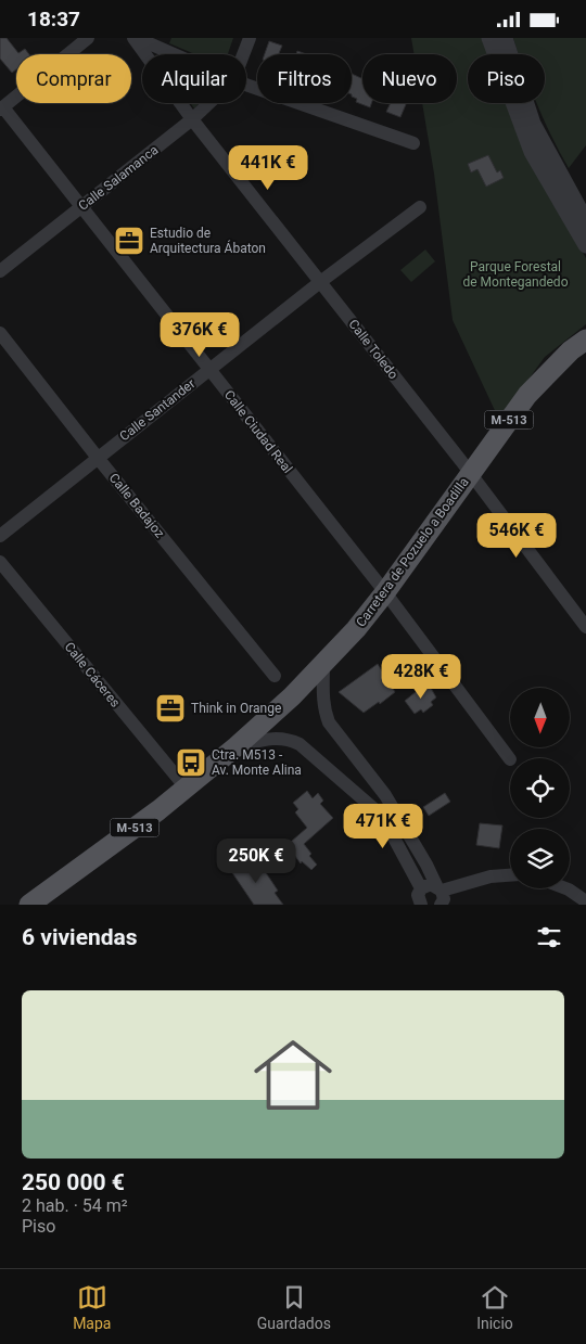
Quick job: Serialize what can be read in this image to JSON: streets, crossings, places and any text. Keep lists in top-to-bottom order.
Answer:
{
  "streets": {
    "main road": ["M-513", "Carretera de Pozuelo a Boadilla"],
    "street": [
      "Calle Salamanca",
      "Calle Toledo",
      "Calle Santander",
      "Calle Ciudad Real",
      "Calle Badajoz",
      "Calle Cáceres"
    ]
  },
  "crossings": [
    ["Calle Salamanca", "Calle Toledo"],
    ["Calle Salamanca", "Calle Ciudad Real"],
    ["Calle Toledo", "Calle Santander"],
    ["Calle Toledo", "Carretera de Pozuelo a Boadilla"],
    ["Calle Santander", "Calle Ciudad Real"],
    ["Calle Santander", "Calle Badajoz"],
    ["Calle Ciudad Real", "Carretera de Pozuelo a Boadilla"],
    ["Carretera de Pozuelo a Boadilla", "Calle Cáceres"]
  ],
  "parks": ["Parque Forestal de Montegandedo"],
  "places": {
    "office": ["Estudio de Arquitectura Ábaton", "Think in Orange"],
    "bus stop": ["Ctra. M513 - Av. Monte Alina"]
  },
  "north": "bottom",
  "page": {
    "status": "18:37",
    "chip": [
      "Comprar",
      "Alquilar",
      "Filtros",
      "Nuevo",
      "Piso"
    ],
    "price": [
      "441K €",
      "376K €",
      "546K €",
      "428K €",
      "471K €",
      "250K €"
    ],
    "heading": "6 viviendas",
    "list": [
      {
        "name": "250 000 €",
        "note": "2 hab. · 54 m² · Piso"
      }
    ],
    "tabs": ["Mapa", "Guardados", "Inicio"]
  }
}
